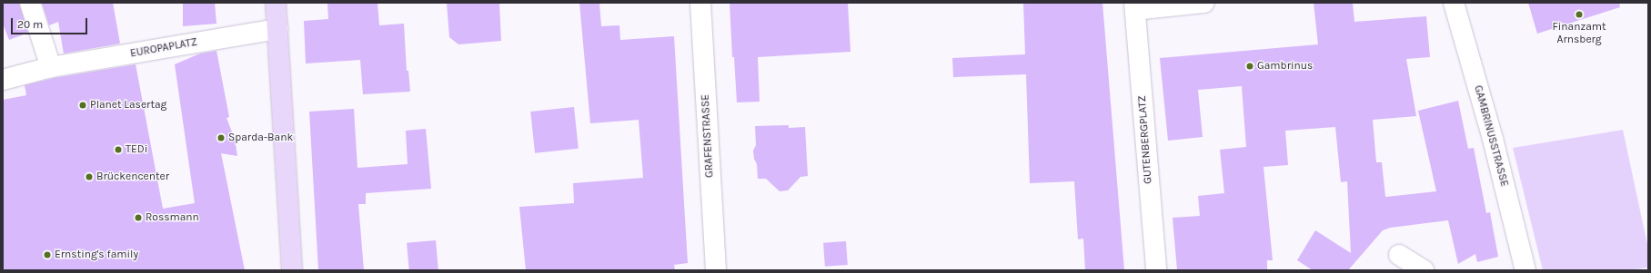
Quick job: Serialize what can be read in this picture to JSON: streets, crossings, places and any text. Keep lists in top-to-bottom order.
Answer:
{
  "streets": {
    "street": [
      "EUROPAPLATZ",
      "GRAFENSTRASSE",
      "GAMBRINUSSTRASSE",
      "GUTENBERGPLATZ"
    ]
  },
  "places": [
    "Finanzamt Arnsberg",
    "Gambrinus",
    "Planet Lasertag",
    "Sparda-Bank",
    "TEDi",
    "Brückencenter",
    "Rossmann",
    "Ernsting's family"
  ],
  "scale_bar": "20 m"
}
